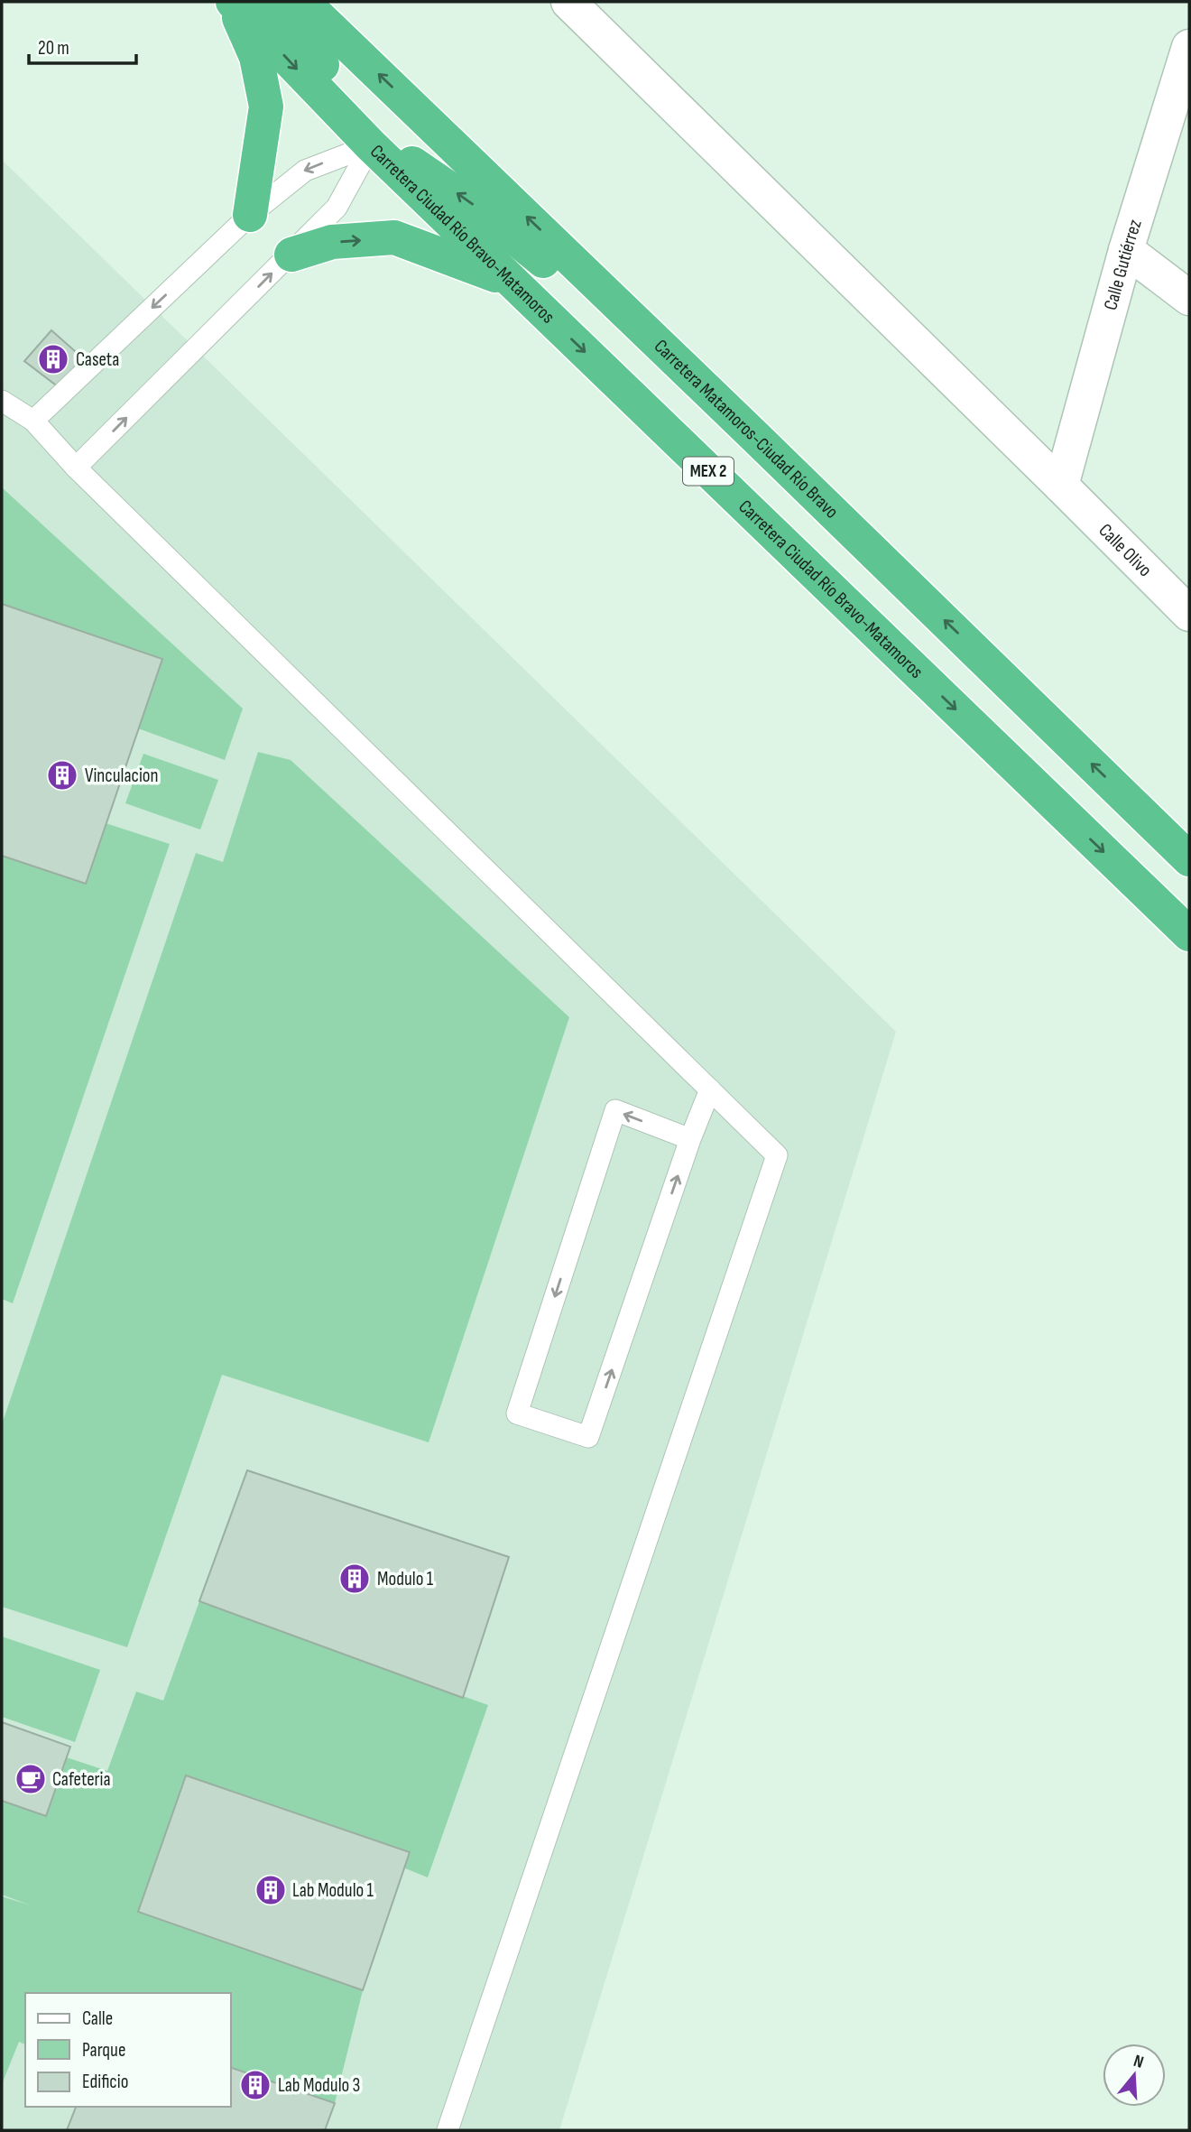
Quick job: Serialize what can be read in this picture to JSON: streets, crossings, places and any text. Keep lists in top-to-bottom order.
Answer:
{
  "streets": {
    "highway": ["Carretera Ciudad Río Bravo-Matamoros", "Carretera Matamoros-Ciudad Río Bravo", "MEX 2"],
    "street": ["Calle Gutiérrez", "Calle Olivo"]
  },
  "crossings": [
    ["Calle Gutiérrez", "Calle Olivo"]
  ],
  "places": {
    "building": [
      "Caseta",
      "Vinculacion",
      "Modulo 1",
      "Lab Modulo 1",
      "Lab Modulo 3"
    ],
    "cafe": ["Cafeteria"]
  },
  "legend": ["Calle", "Parque", "Edificio"],
  "scale_bar": "20 m",
  "north": "top"
}
